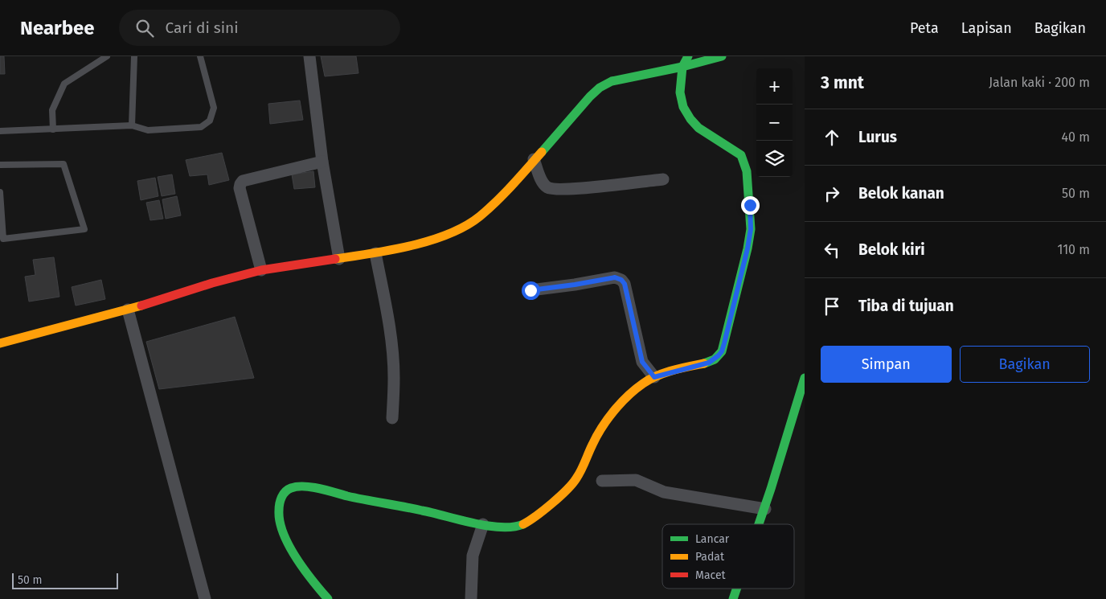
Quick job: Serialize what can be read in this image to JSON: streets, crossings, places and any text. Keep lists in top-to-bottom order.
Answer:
{
  "legend": ["Lancar", "Padat", "Macet"],
  "scale_bar": "50 m",
  "page": {
    "header": "Nearbee",
    "search": "Cari di sini",
    "nav": ["Peta", "Lapisan", "Bagikan"],
    "heading": ["3 mnt", "Jalan kaki · 200 m"],
    "map_buttons": ["+", "−"],
    "list": [
      ["Lurus", "40 m"],
      ["Belok kanan", "50 m"],
      ["Belok kiri", "110 m"],
      "Tiba di tujuan"
    ],
    "buttons": ["Simpan", "Bagikan"],
    "scale": "50 m"
  }
}
